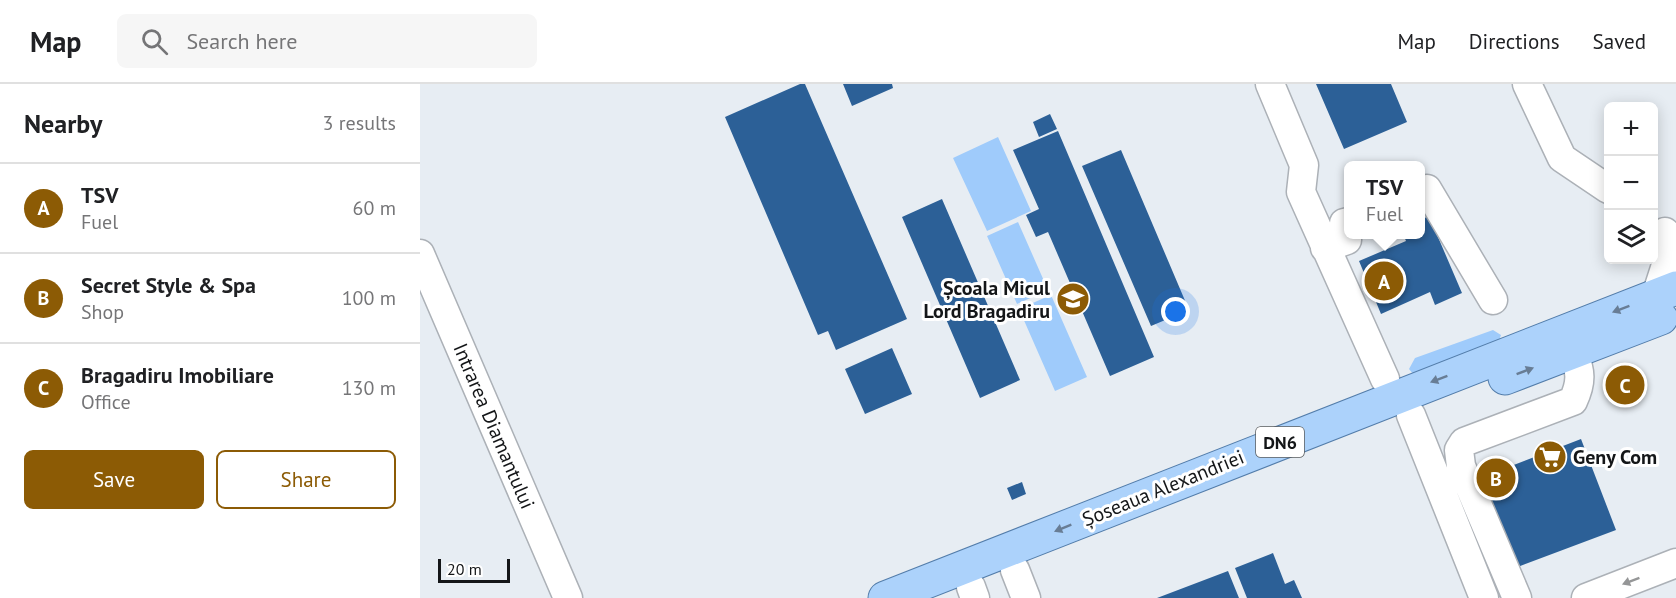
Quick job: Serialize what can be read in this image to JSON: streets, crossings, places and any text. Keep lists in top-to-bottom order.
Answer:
{
  "streets": {
    "main road": ["DN6", "Șoseaua Alexandriei"],
    "street": ["Intrarea Diamantului"]
  },
  "places": {
    "school or university": ["Școala Micul Lord Bragadiru"],
    "supermarket": ["Geny Com"]
  },
  "scale_bar": "20 m",
  "page": {
    "header": "Map",
    "search": "Search here",
    "nav": ["Map", "Directions", "Saved"],
    "heading": ["Nearby", "3 results"],
    "map_buttons": ["+", "−"],
    "popup": ["TSV", "Fuel"],
    "list": [
      {
        "mark": "A",
        "name": "TSV",
        "note": "Fuel",
        "value": "60 m"
      },
      {
        "mark": "B",
        "name": "Secret Style & Spa",
        "note": "Shop",
        "value": "100 m"
      },
      {
        "mark": "C",
        "name": "Bragadiru Imobiliare",
        "note": "Office",
        "value": "130 m"
      }
    ],
    "pins": ["A", "C", "B"],
    "buttons": ["Save", "Share"],
    "scale": "20 m"
  }
}
